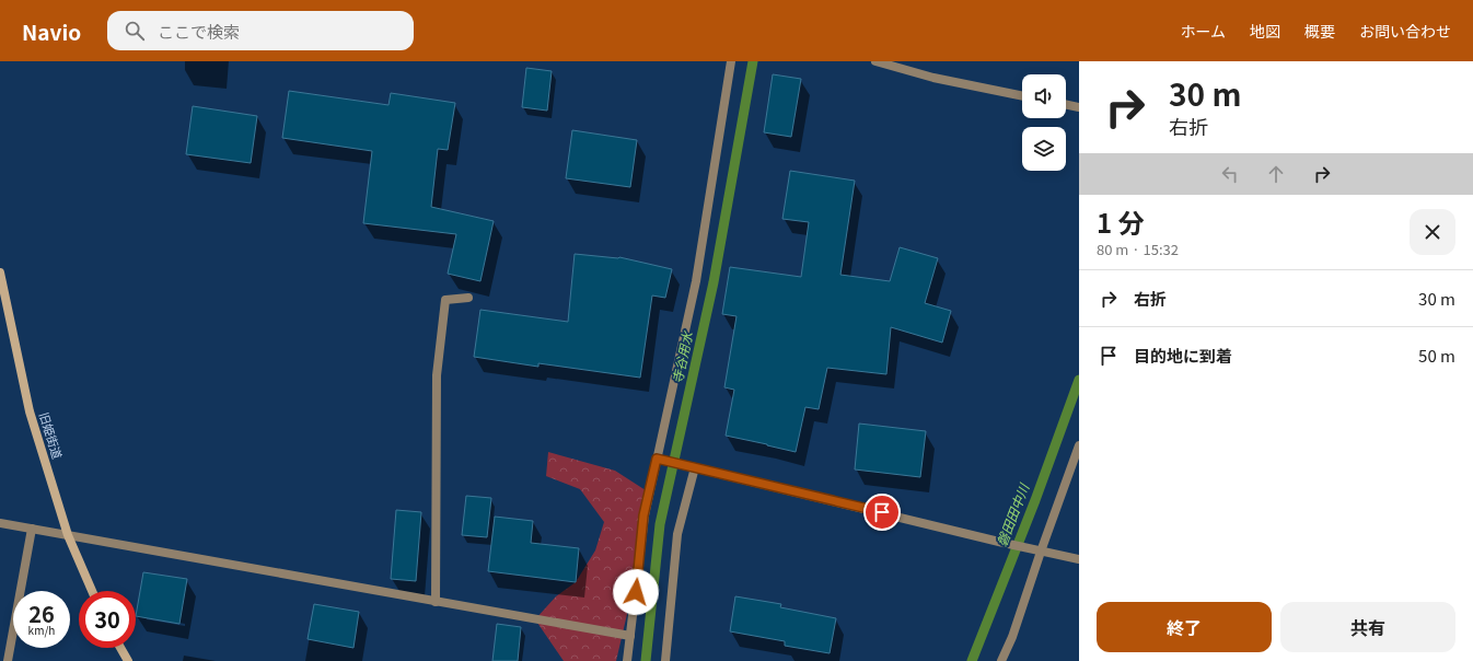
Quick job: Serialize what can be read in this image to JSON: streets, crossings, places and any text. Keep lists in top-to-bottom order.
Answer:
{
  "streets": {
    "street": ["旧姫街道"]
  },
  "water": ["寺谷用水", "磐田田中川"],
  "page": {
    "header": "Navio",
    "search": "ここで検索",
    "nav": [
      "ホーム",
      "地図",
      "概要",
      "お問い合わせ"
    ],
    "turn": ["30 m", "右折"],
    "heading": ["1 分", "80 m · 15:32"],
    "list": [
      {
        "name": "右折",
        "value": "30 m"
      },
      {
        "name": "目的地に到着",
        "value": "50 m"
      }
    ],
    "speed": "26 km/h",
    "limit": "30",
    "buttons": ["終了", "共有"]
  }
}
